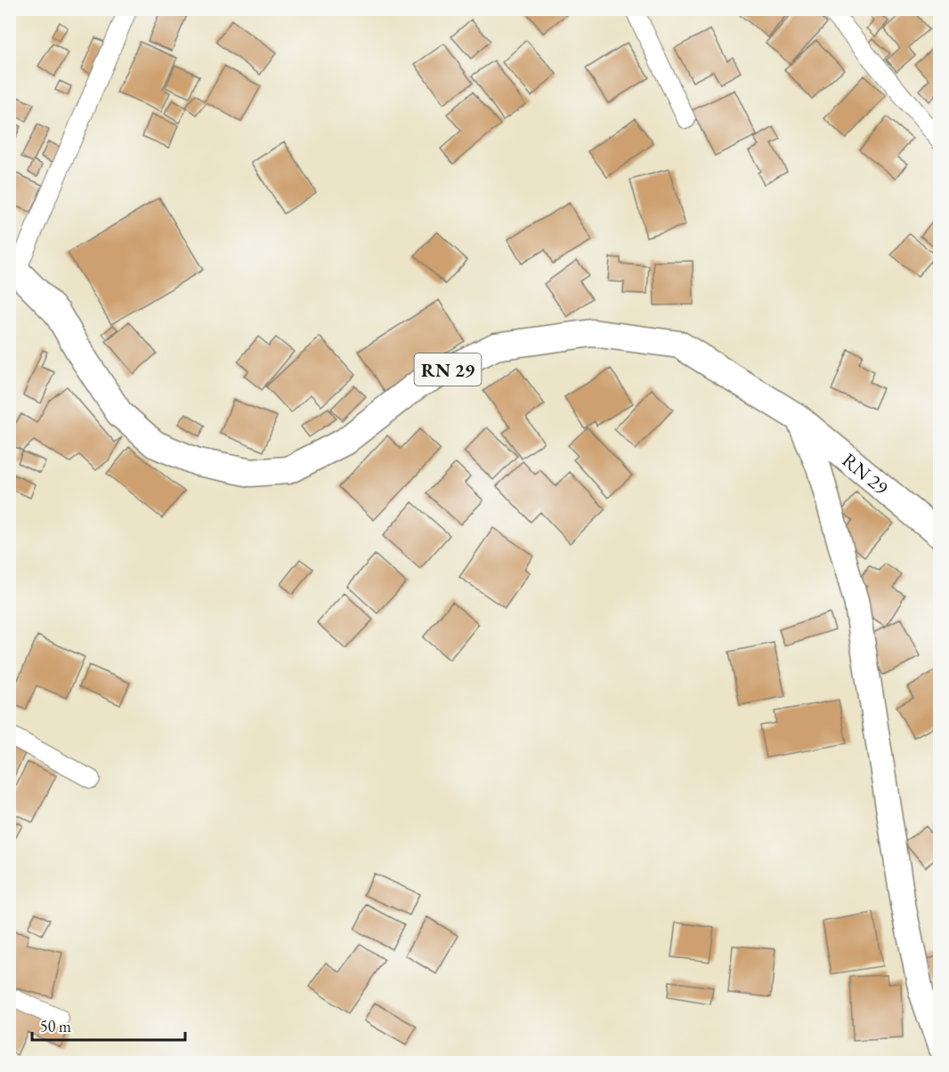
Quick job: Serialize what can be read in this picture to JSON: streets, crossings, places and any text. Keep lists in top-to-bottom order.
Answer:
{
  "streets": {
    "main road": ["RN 29"]
  },
  "scale_bar": "50 m"
}
